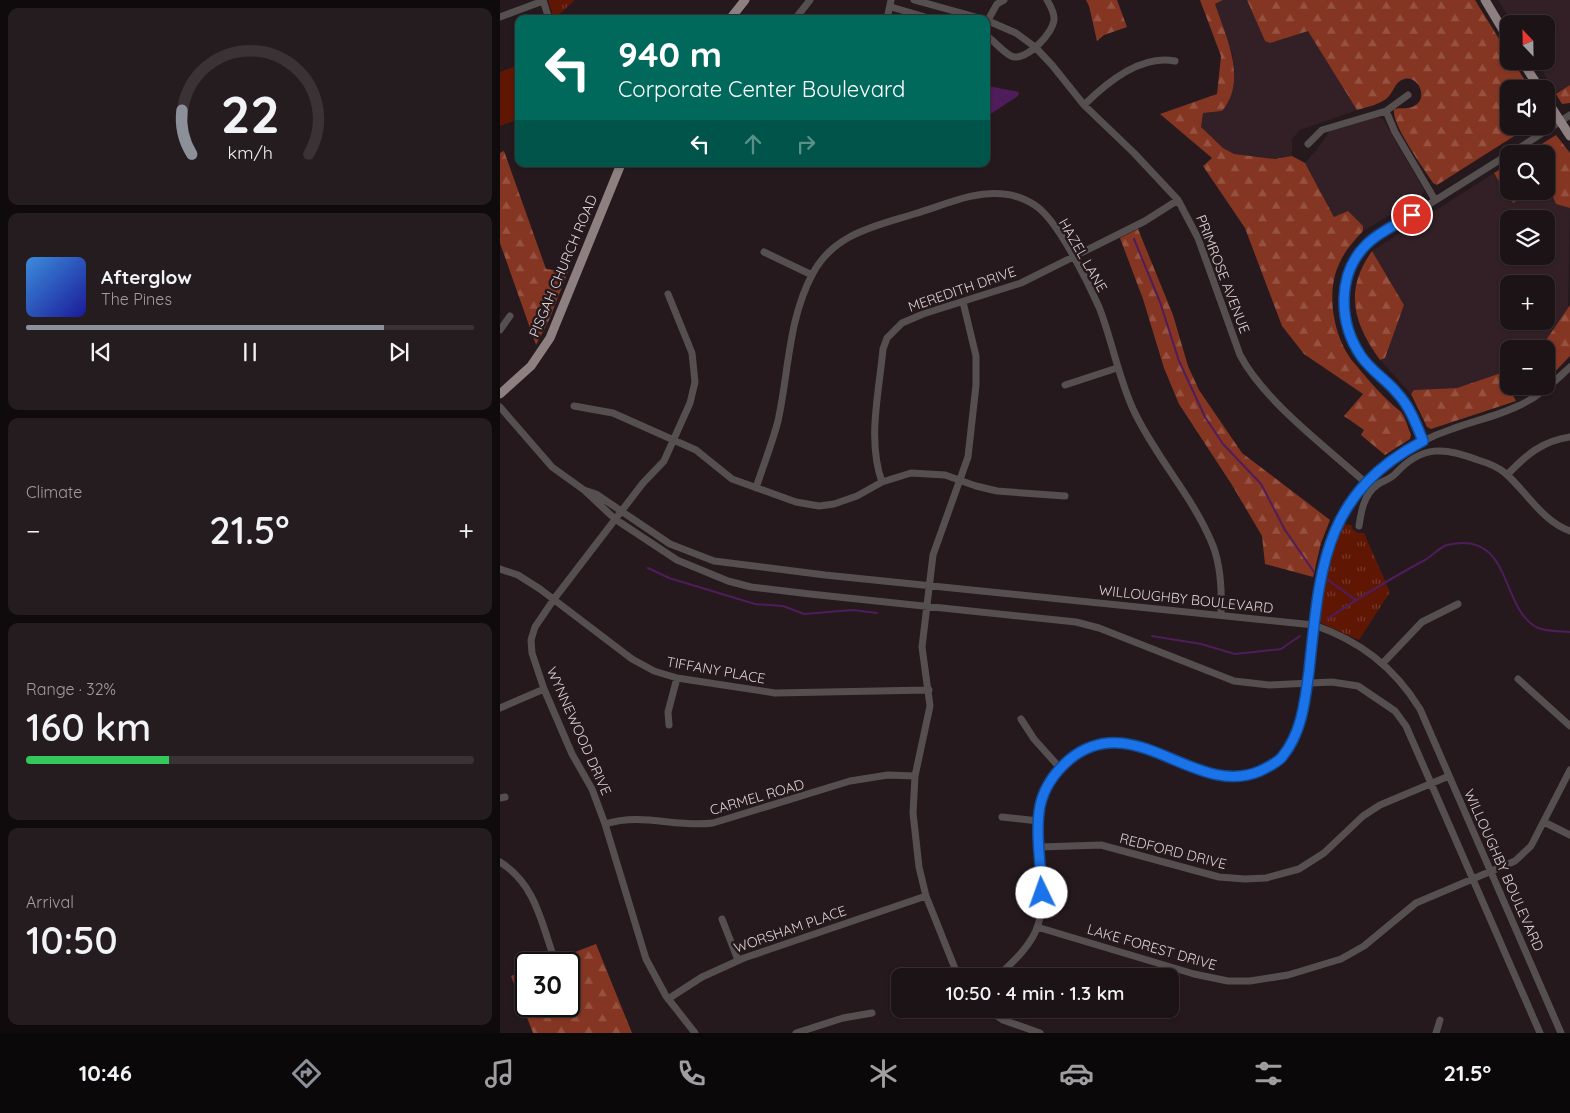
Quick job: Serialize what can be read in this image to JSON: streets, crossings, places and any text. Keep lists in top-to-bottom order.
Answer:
{
  "streets": {
    "main road": ["PISGAH CHURCH ROAD"],
    "street": [
      "HAZEL LANE",
      "PRIMROSE AVENUE",
      "MEREDITH DRIVE",
      "WILLOUGHBY BOULEVARD",
      "TIFFANY PLACE",
      "WYNNEWOOD DRIVE",
      "CARMEL ROAD",
      "REDFORD DRIVE",
      "WORSHAM PLACE",
      "LAKE FOREST DRIVE"
    ]
  },
  "crossings": [
    ["HAZEL LANE", "MEREDITH DRIVE"],
    ["HAZEL LANE", "WILLOUGHBY BOULEVARD"],
    ["PRIMROSE AVENUE", "MEREDITH DRIVE"],
    ["WILLOUGHBY BOULEVARD", "WYNNEWOOD DRIVE"],
    ["WILLOUGHBY BOULEVARD", "REDFORD DRIVE"],
    ["WILLOUGHBY BOULEVARD", "LAKE FOREST DRIVE"],
    ["TIFFANY PLACE", "WYNNEWOOD DRIVE"],
    ["WYNNEWOOD DRIVE", "CARMEL ROAD"],
    ["WYNNEWOOD DRIVE", "WORSHAM PLACE"]
  ],
  "north": "top",
  "page": {
    "map_buttons": ["+", "−"],
    "turn": ["940 m", "Corporate Center Boulevard"],
    "song": ["Afterglow", "The Pines"],
    "tile": [
      "Climate",
      ["Range · 32%", "160 km"],
      ["Arrival", "10:50"]
    ],
    "heat": ["−", "21.5°", "+"],
    "limit": "30",
    "trip": "10:50 · 4 min · 1.3 km",
    "tabs": ["10:46", "21.5°"],
    "gauge": ["22", "km/h"]
  }
}
